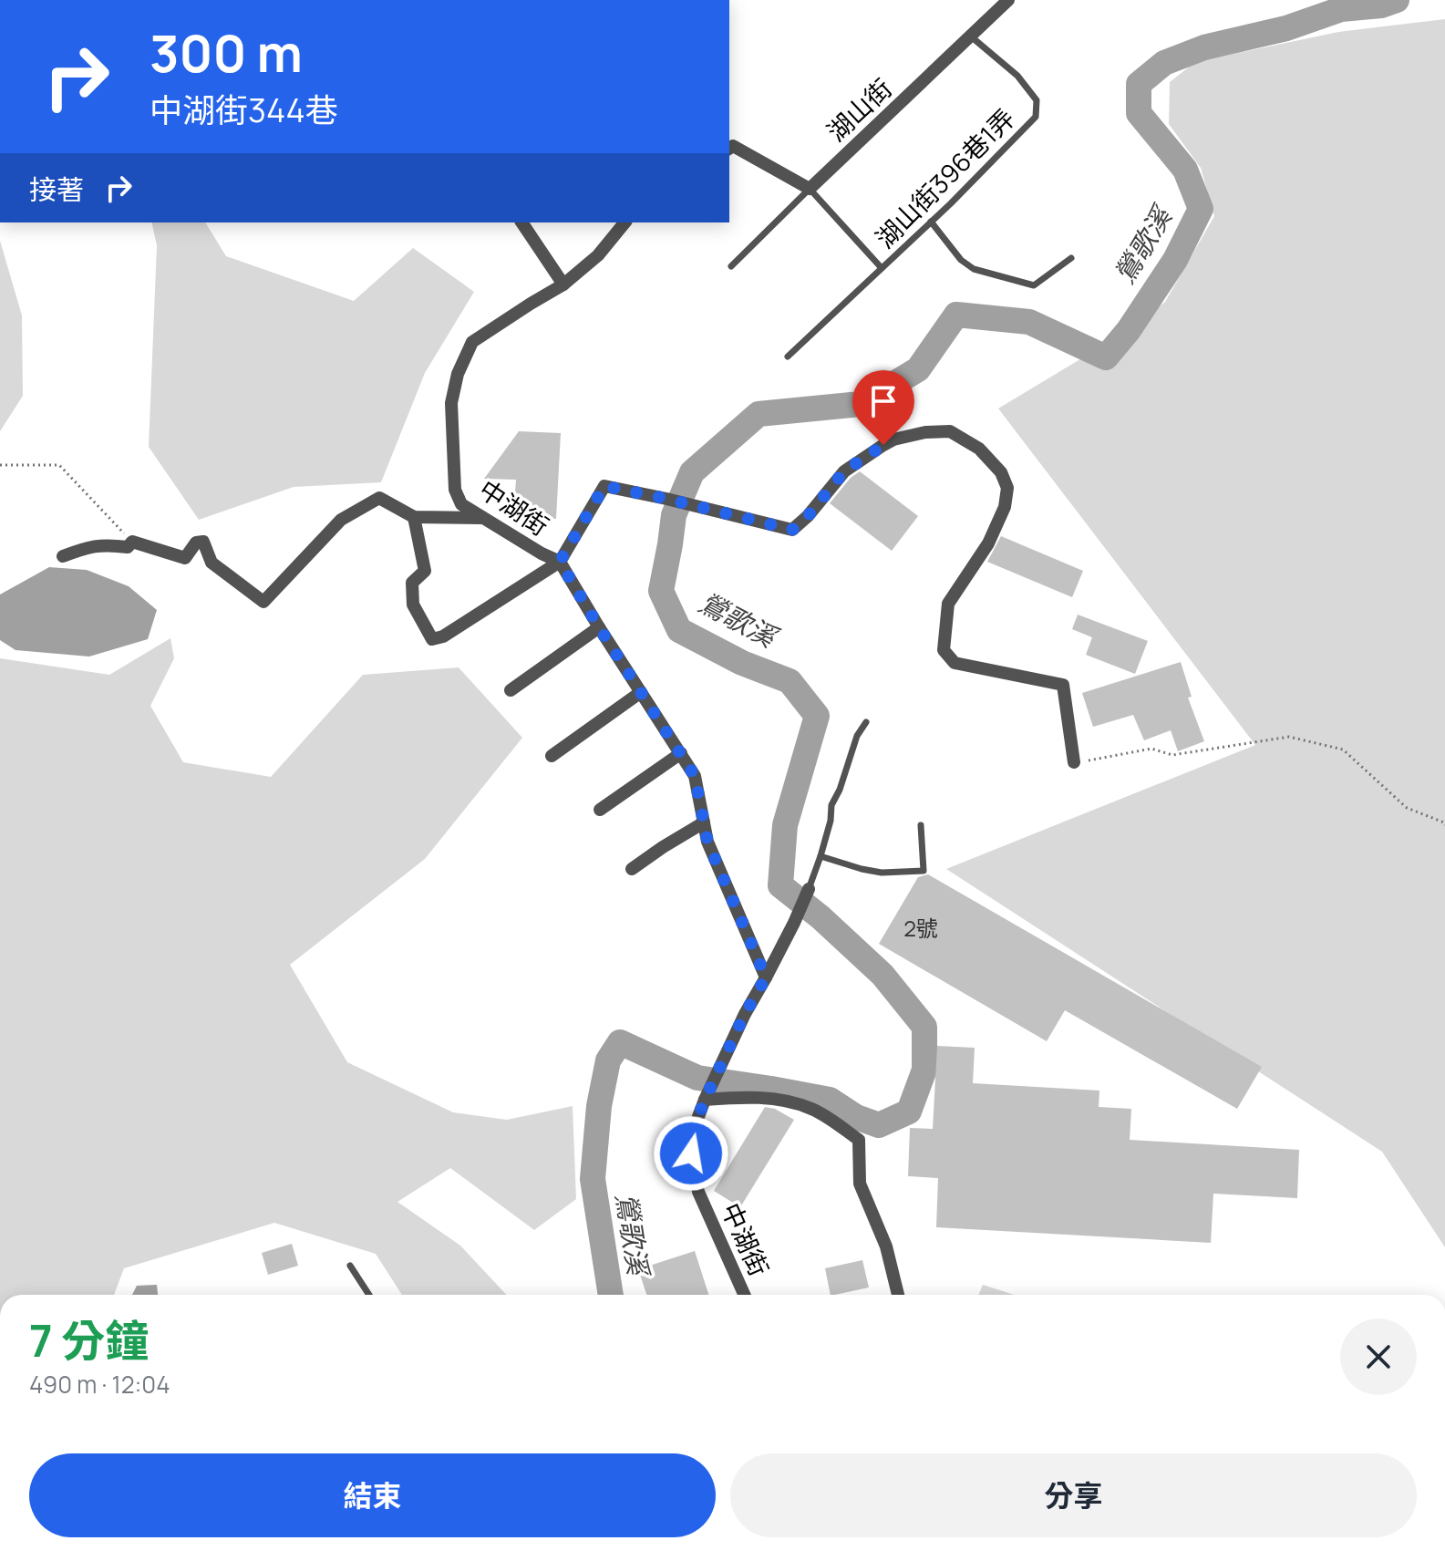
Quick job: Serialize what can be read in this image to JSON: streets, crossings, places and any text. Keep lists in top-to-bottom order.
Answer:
{
  "streets": {
    "street": ["湖山街", "中湖街"],
    "lane": ["湖山街396巷1弄"]
  },
  "crossings": [
    ["湖山街", "湖山街396巷1弄"]
  ],
  "water": ["鶯歌溪"],
  "house_numbers": ["2號"],
  "page": {
    "turn": ["300 m", "中湖街344巷"],
    "then": "接著",
    "heading": ["7 分鐘", "490 m · 12:04"],
    "buttons": ["結束", "分享"]
  }
}
